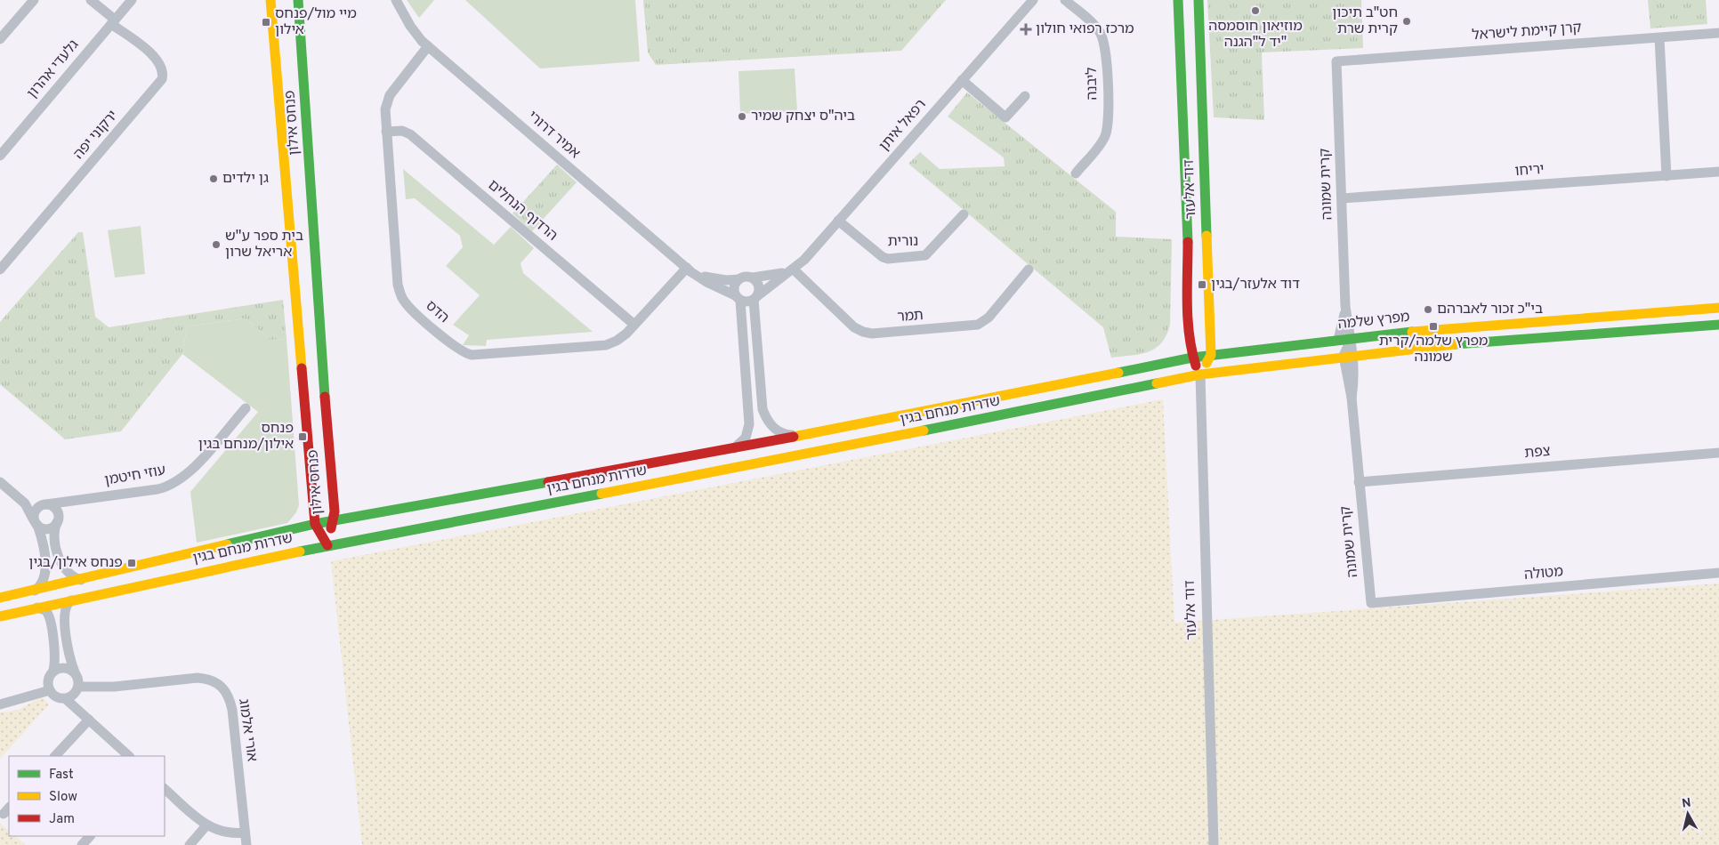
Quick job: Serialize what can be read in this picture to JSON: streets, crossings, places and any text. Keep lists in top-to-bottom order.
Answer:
{
  "streets": {
    "street": [
      "קרן קיימת לישראל",
      "גלעדי אהרון",
      "ליבנה",
      "פנחס אילון",
      "רפאל איתן",
      "ירקוני יפה",
      "אמיר דרורי",
      "יריחו",
      "קרית שמונה",
      "דוד אלעזר",
      "הרדוף הנחלים",
      "נורית",
      "הדס",
      "תמר",
      "מפרץ שלמה",
      "שדרות מנחם בגין",
      "צפת",
      "עוזי חיטמן",
      "מטולה",
      "אורי אלמוג"
    ]
  },
  "crossings": [
    ["קרן קיימת לישראל", "קרית שמונה"],
    ["גלעדי אהרון", "ירקוני יפה"],
    ["פנחס אילון", "שדרות מנחם בגין"],
    ["רפאל איתן", "אמיר דרורי"],
    ["רפאל איתן", "נורית"],
    ["רפאל איתן", "תמר"],
    ["אמיר דרורי", "הדס"],
    ["יריחו", "קרית שמונה"],
    ["קרית שמונה", "מפרץ שלמה"],
    ["קרית שמונה", "צפת"],
    ["קרית שמונה", "מטולה"],
    ["דוד אלעזר", "מפרץ שלמה"],
    ["דוד אלעזר", "שדרות מנחם בגין"],
    ["הרדוף הנחלים", "הדס"],
    ["מפרץ שלמה", "שדרות מנחם בגין"]
  ],
  "places": {
    "other": [
      "מוזיאון חוסמסה יד ל\"הגנה\"",
      "חט\"ב תיכון קרית שרת",
      "ביה\"ס יצחק שמיר",
      "גן ילדים",
      "בית ספר ע''ש אריאל שרון",
      "בי\"כ זכור לאברהם"
    ],
    "transit": [
      "מיי מול/פנחס אילון",
      "דוד אלעזר/בגין",
      "מפרץ שלמה/קרית שמונה",
      "פנחס אילון/מנחם בגין",
      "פנחס אילון/בגין"
    ],
    "health": ["מרכז רפואי חולון"]
  },
  "legend": ["Fast", "Slow", "Jam"],
  "north": "top"
}
